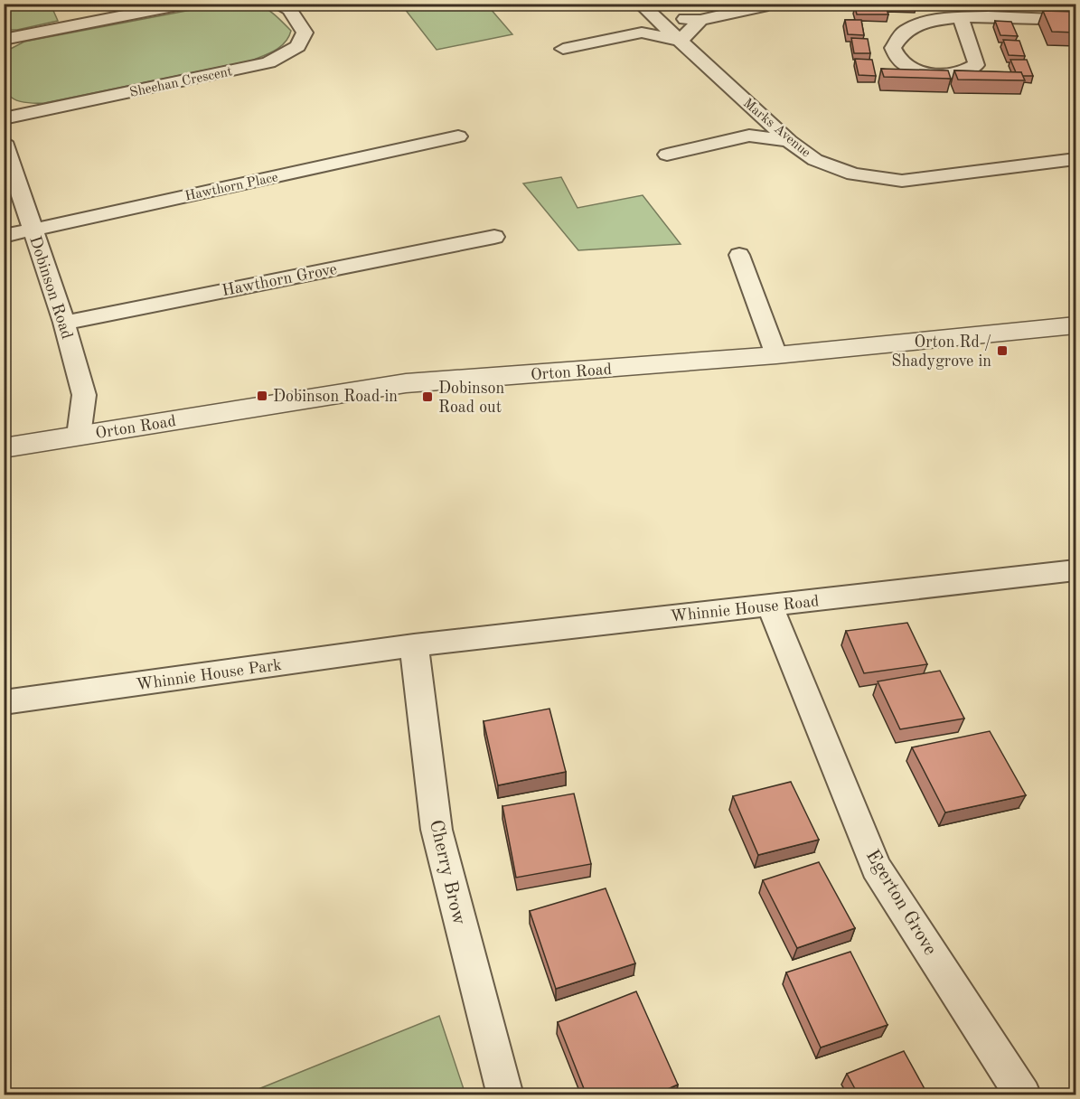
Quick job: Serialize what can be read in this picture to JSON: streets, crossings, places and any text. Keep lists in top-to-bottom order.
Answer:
{
  "streets": {
    "street": [
      "Sheehan Crescent",
      "Marks Avenue",
      "Hawthorn Place",
      "Hawthorn Grove",
      "Dobinson Road",
      "Orton Road",
      "Whinnie House Road",
      "Whinnie House Park",
      "Cherry Brow",
      "Egerton Grove"
    ]
  },
  "crossings": [
    ["Hawthorn Place", "Dobinson Road"],
    ["Hawthorn Grove", "Dobinson Road"],
    ["Dobinson Road", "Orton Road"],
    ["Whinnie House Road", "Whinnie House Park"],
    ["Whinnie House Road", "Cherry Brow"],
    ["Whinnie House Road", "Egerton Grove"],
    ["Whinnie House Park", "Cherry Brow"]
  ],
  "places": {
    "transit": ["Orton Rd / Shadygrove in", "Dobinson Road in", "Dobinson Road out"]
  }
}
